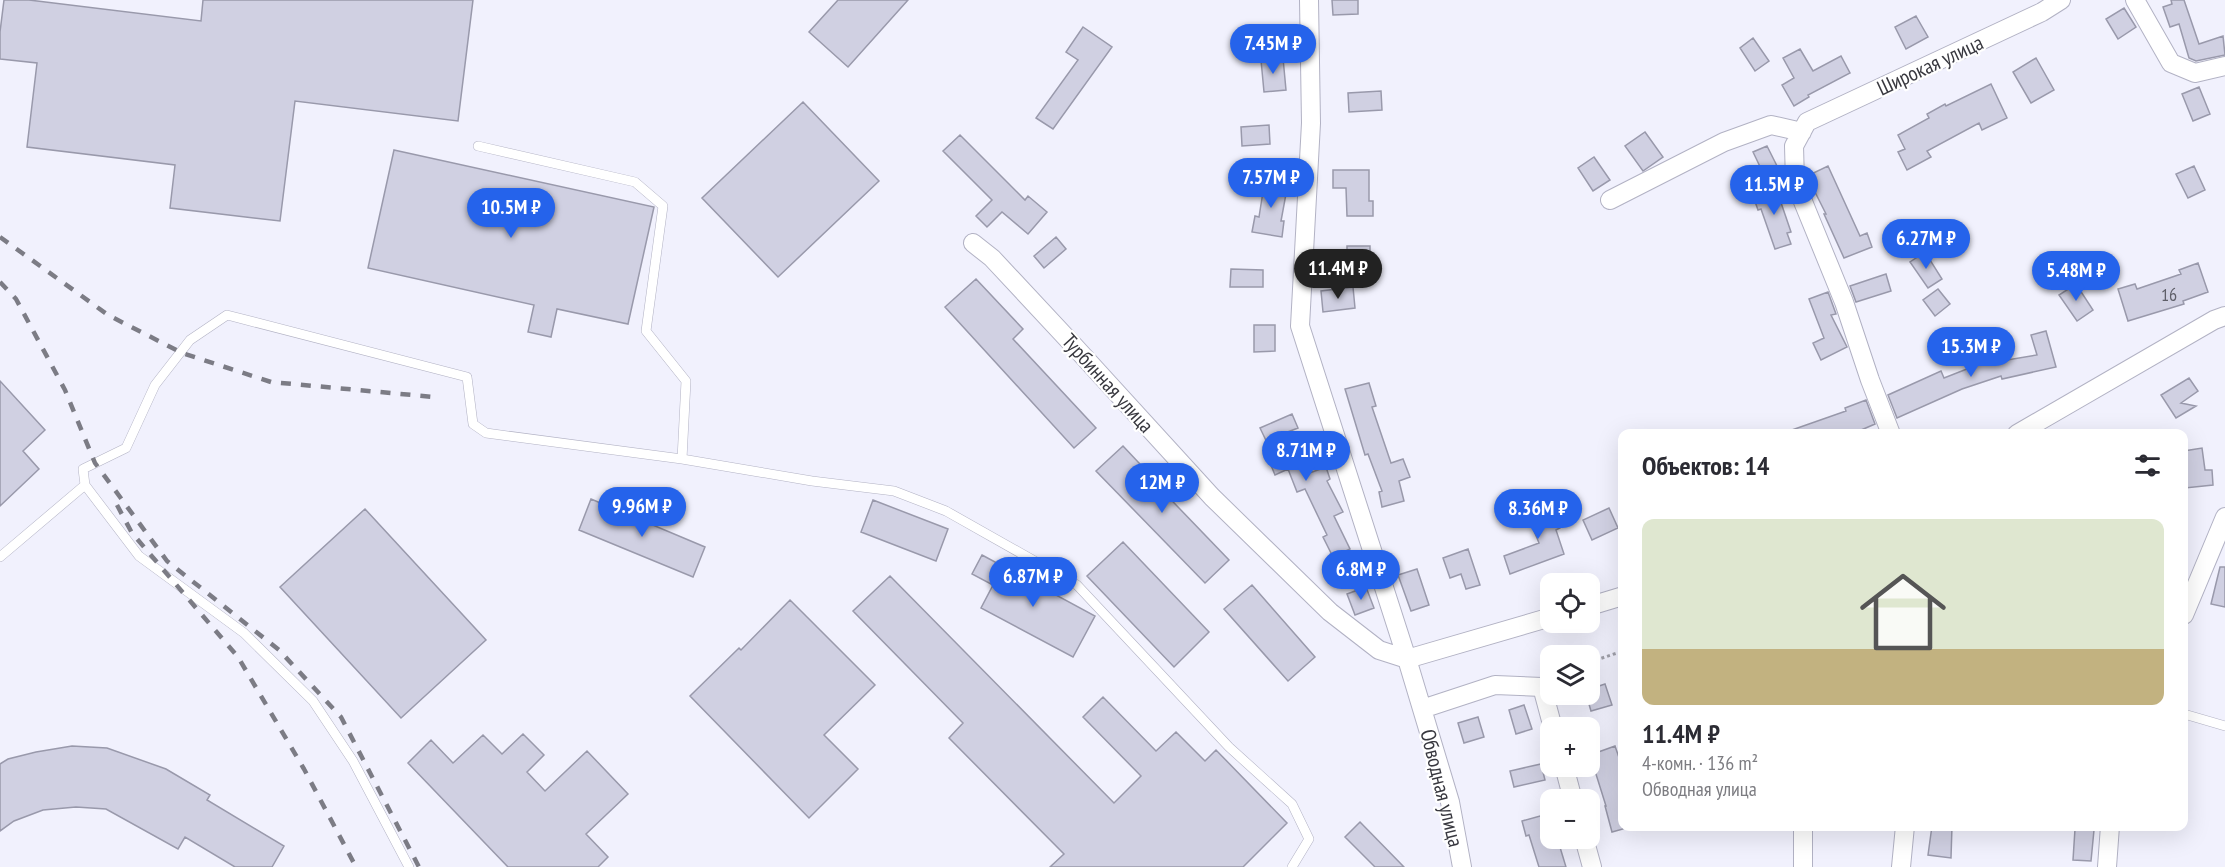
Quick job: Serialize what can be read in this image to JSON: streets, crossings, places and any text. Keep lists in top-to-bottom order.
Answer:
{
  "streets": {
    "street": ["Широкая улица", "Турбинная улица", "Обводная улица"]
  },
  "crossings": [
    ["Турбинная улица", "Обводная улица"]
  ],
  "house_numbers": ["16"],
  "page": {
    "price": [
      "7.45M ₽",
      "7.57M ₽",
      "11.5M ₽",
      "10.5M ₽",
      "6.27M ₽",
      "11.4M ₽",
      "5.48M ₽",
      "15.3M ₽",
      "8.71M ₽",
      "12M ₽",
      "9.96M ₽",
      "8.36M ₽",
      "6.8M ₽",
      "6.87M ₽"
    ],
    "heading": "Объектов: 14",
    "list": [
      {
        "name": "11.4M ₽",
        "note": "4-комн. · 136 m² · Обводная улица"
      }
    ],
    "map_buttons": ["+", "−"]
  }
}
